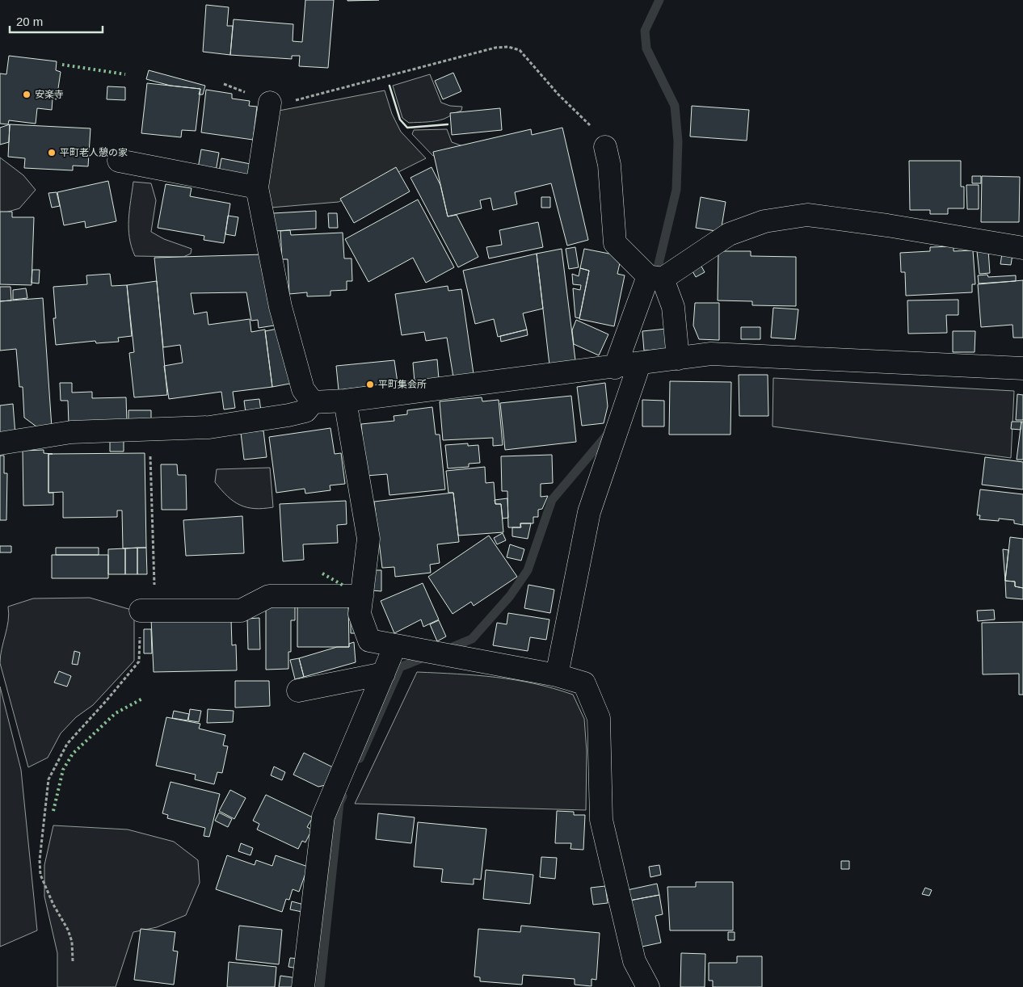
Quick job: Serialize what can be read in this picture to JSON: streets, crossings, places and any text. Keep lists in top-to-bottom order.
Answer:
{
  "places": ["安楽寺", "平町老人憩の家", "平町集会所"],
  "scale_bar": "20 m"
}
